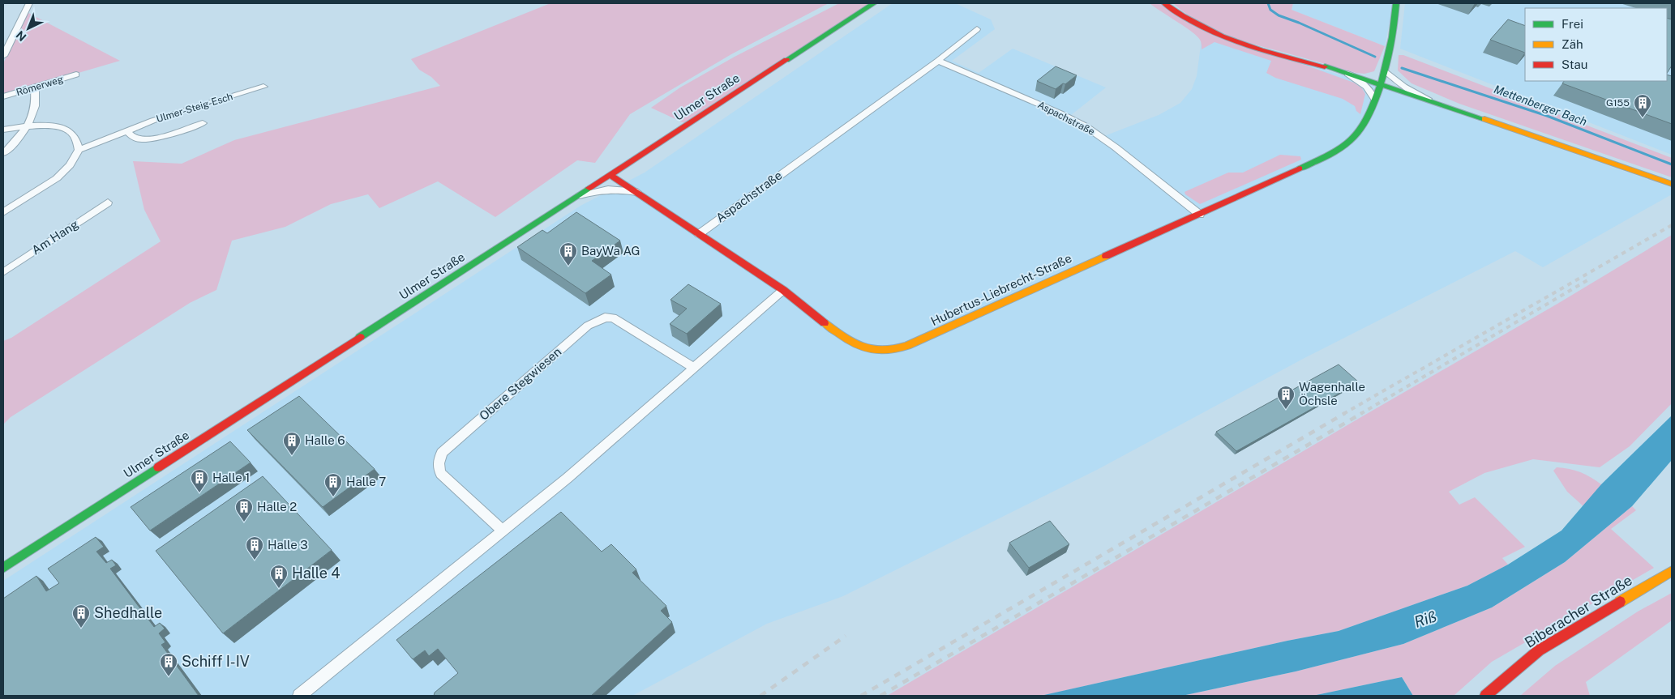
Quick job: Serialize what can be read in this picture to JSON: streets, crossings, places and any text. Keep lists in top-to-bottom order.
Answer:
{
  "streets": {
    "main road": ["Ulmer Straße", "Hubertus-Liebrecht-Straße", "Biberacher Straße"],
    "street": [
      "Römerweg",
      "Ulmer-Steig-Esch",
      "Aspachstraße",
      "Am Hang",
      "Obere Stegwiesen"
    ]
  },
  "crossings": [
    ["Ulmer Straße", "Hubertus-Liebrecht-Straße"],
    ["Aspachstraße", "Hubertus-Liebrecht-Straße"]
  ],
  "water": ["Mettenberger Bach", "Riß"],
  "places": {
    "building": [
      "G155",
      "BayWa AG",
      "Wagenhalle Öchsle",
      "Halle 6",
      "Halle 1",
      "Halle 7",
      "Halle 2",
      "Halle 3",
      "Halle 4",
      "Shedhalle",
      "Schiff I-IV"
    ]
  },
  "legend": ["Frei", "Zäh", "Stau"],
  "north": "bottom left"
}
